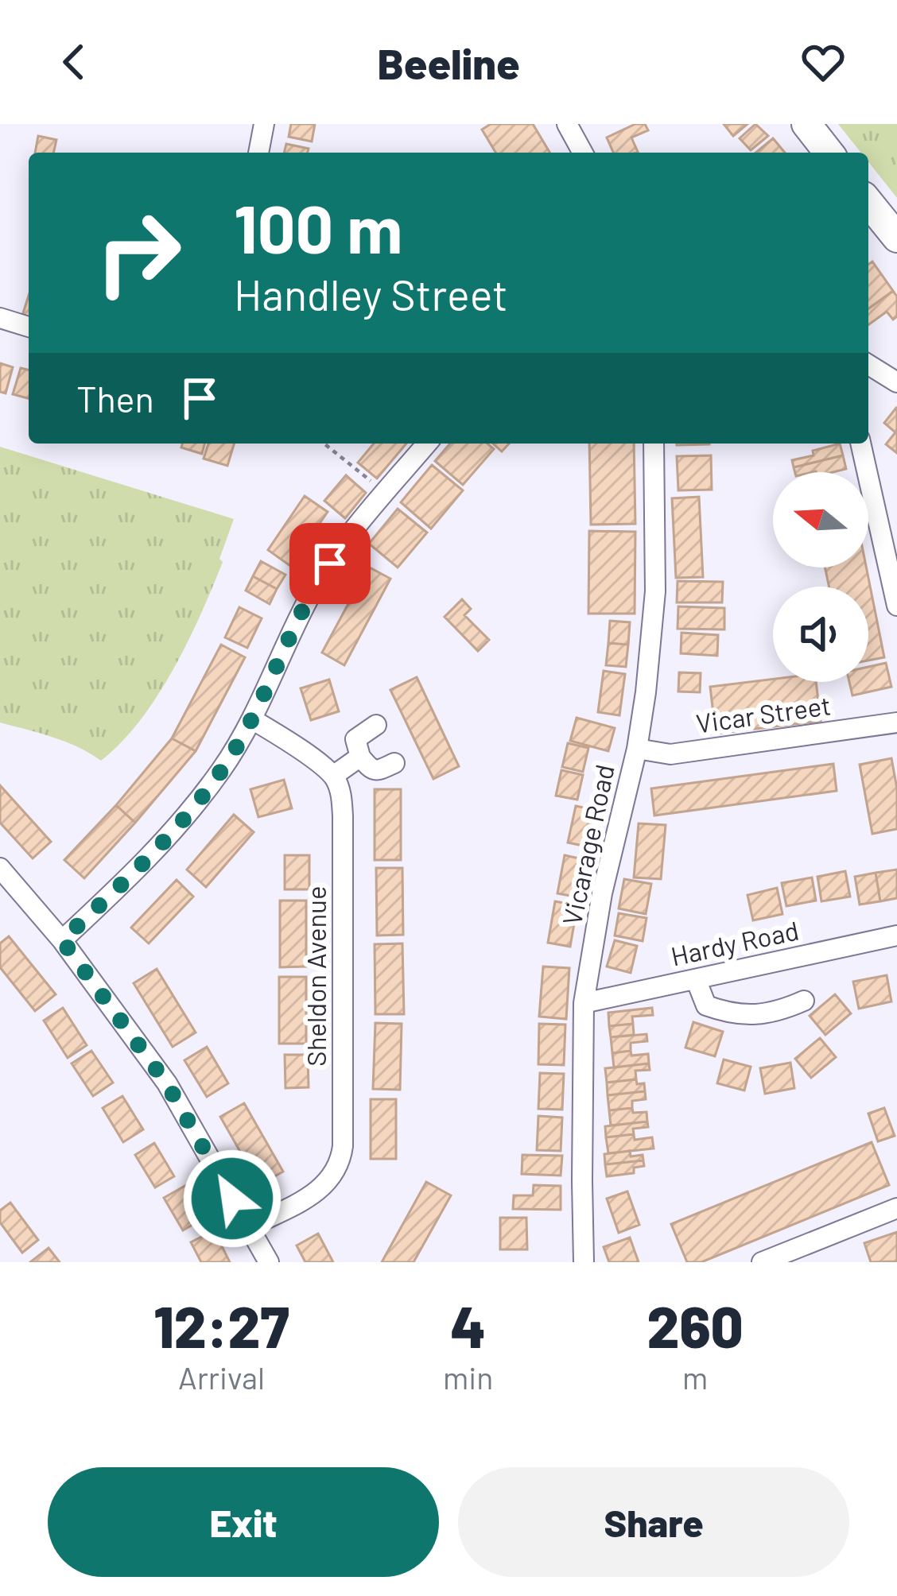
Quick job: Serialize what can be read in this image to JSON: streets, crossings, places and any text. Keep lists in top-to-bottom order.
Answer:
{
  "streets": {
    "street": [
      "Vicar Street",
      "Vicarage Road",
      "Hardy Road",
      "Sheldon Avenue"
    ]
  },
  "crossings": [
    ["Vicar Street", "Vicarage Road"],
    ["Vicarage Road", "Hardy Road"]
  ],
  "north": "left",
  "page": {
    "header": "Beeline",
    "turn": ["100 m", "Handley Street"],
    "then": "Then",
    "eta": [
      "12:27",
      "Arrival",
      "4",
      "min",
      "260",
      "m"
    ],
    "buttons": ["Exit", "Share"]
  }
}
